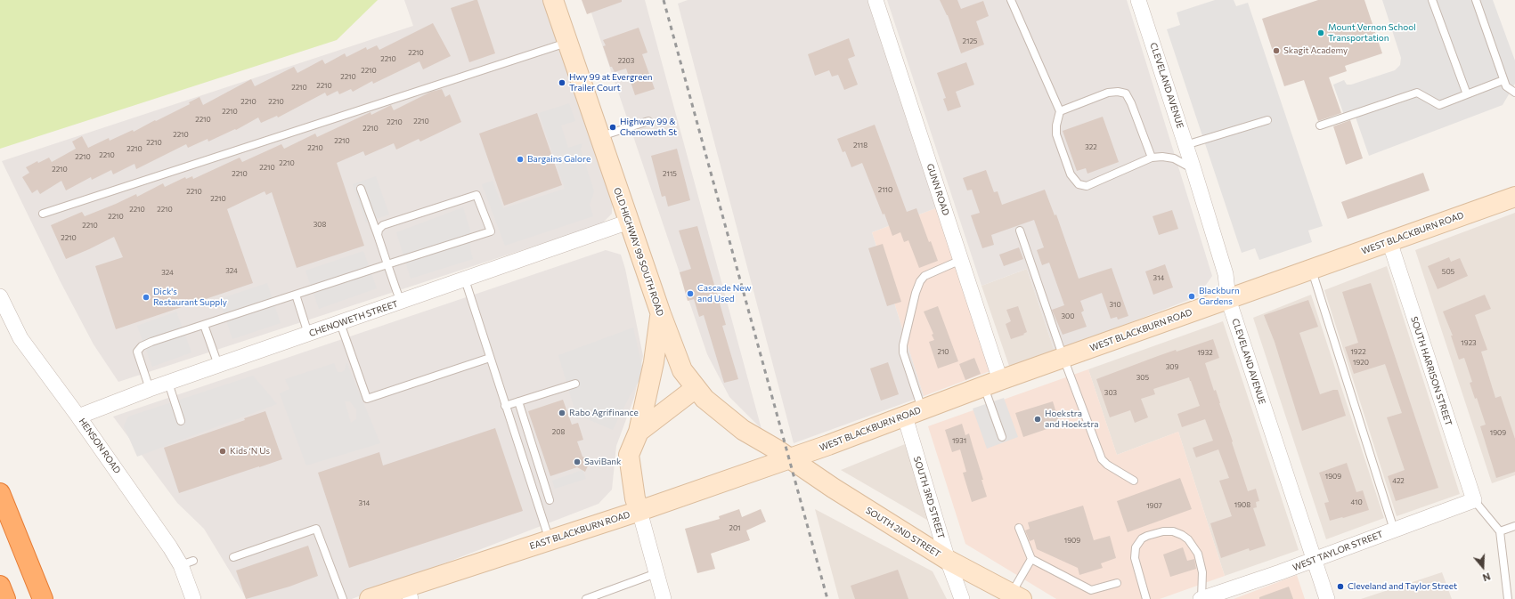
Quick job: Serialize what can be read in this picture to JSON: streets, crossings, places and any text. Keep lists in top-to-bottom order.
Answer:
{
  "streets": {
    "street": [
      "CLEVELAND AVENUE",
      "GUNN ROAD",
      "WEST BLACKBURN ROAD",
      "OLD HIGHWAY 99 SOUTH ROAD",
      "CHENOWETH STREET",
      "SOUTH HARRISON STREET",
      "HENSON ROAD",
      "SOUTH 3RD STREET",
      "EAST BLACKBURN ROAD",
      "SOUTH 2ND STREET",
      "WEST TAYLOR STREET"
    ]
  },
  "crossings": [
    ["CLEVELAND AVENUE", "WEST BLACKBURN ROAD"],
    ["CLEVELAND AVENUE", "WEST TAYLOR STREET"],
    ["GUNN ROAD", "WEST BLACKBURN ROAD"],
    ["WEST BLACKBURN ROAD", "OLD HIGHWAY 99 SOUTH ROAD"],
    ["WEST BLACKBURN ROAD", "SOUTH HARRISON STREET"],
    ["WEST BLACKBURN ROAD", "SOUTH 3RD STREET"],
    ["WEST BLACKBURN ROAD", "EAST BLACKBURN ROAD"],
    ["WEST BLACKBURN ROAD", "SOUTH 2ND STREET"],
    ["OLD HIGHWAY 99 SOUTH ROAD", "CHENOWETH STREET"],
    ["OLD HIGHWAY 99 SOUTH ROAD", "EAST BLACKBURN ROAD"],
    ["OLD HIGHWAY 99 SOUTH ROAD", "SOUTH 2ND STREET"],
    ["CHENOWETH STREET", "HENSON ROAD"],
    ["SOUTH HARRISON STREET", "WEST TAYLOR STREET"],
    ["SOUTH 3RD STREET", "SOUTH 2ND STREET"],
    ["EAST BLACKBURN ROAD", "SOUTH 2ND STREET"]
  ],
  "places": [
    "Mount Vernon School Transportation",
    "Skagit Academy",
    "Hwy 99 at Evergreen Trailer Court",
    "Highway 99 & Chenoweth St",
    "Bargains Galore",
    "Cascade New and Used",
    "Blackburn Gardens",
    "Dick's Restaurant Supply",
    "Rabo Agrifinance",
    "Hoekstra and Hoekstra",
    "Kids ‘N Us",
    "SaviBank",
    "Cleveland and Taylor Street"
  ],
  "house_numbers": [
    "2125",
    "2210",
    "2210",
    "2203",
    "2210",
    "2210",
    "2210",
    "2210",
    "2210",
    "2210",
    "2210",
    "2210",
    "2210",
    "2210",
    "2210",
    "2210",
    "2210",
    "2210",
    "2118",
    "322",
    "2210",
    "2210",
    "2210",
    "2210",
    "2210",
    "2210",
    "2210",
    "2210",
    "2115",
    "2110",
    "2210",
    "2210",
    "2210",
    "2210",
    "2210",
    "308",
    "2210",
    "2210",
    "324",
    "505",
    "324",
    "314",
    "310",
    "300",
    "1923",
    "210",
    "1922",
    "1932",
    "1920",
    "309",
    "305",
    "303",
    "208",
    "1909",
    "1931",
    "1909",
    "422",
    "410",
    "314",
    "1908",
    "1907",
    "201",
    "1909"
  ],
  "north": "bottom"
}
